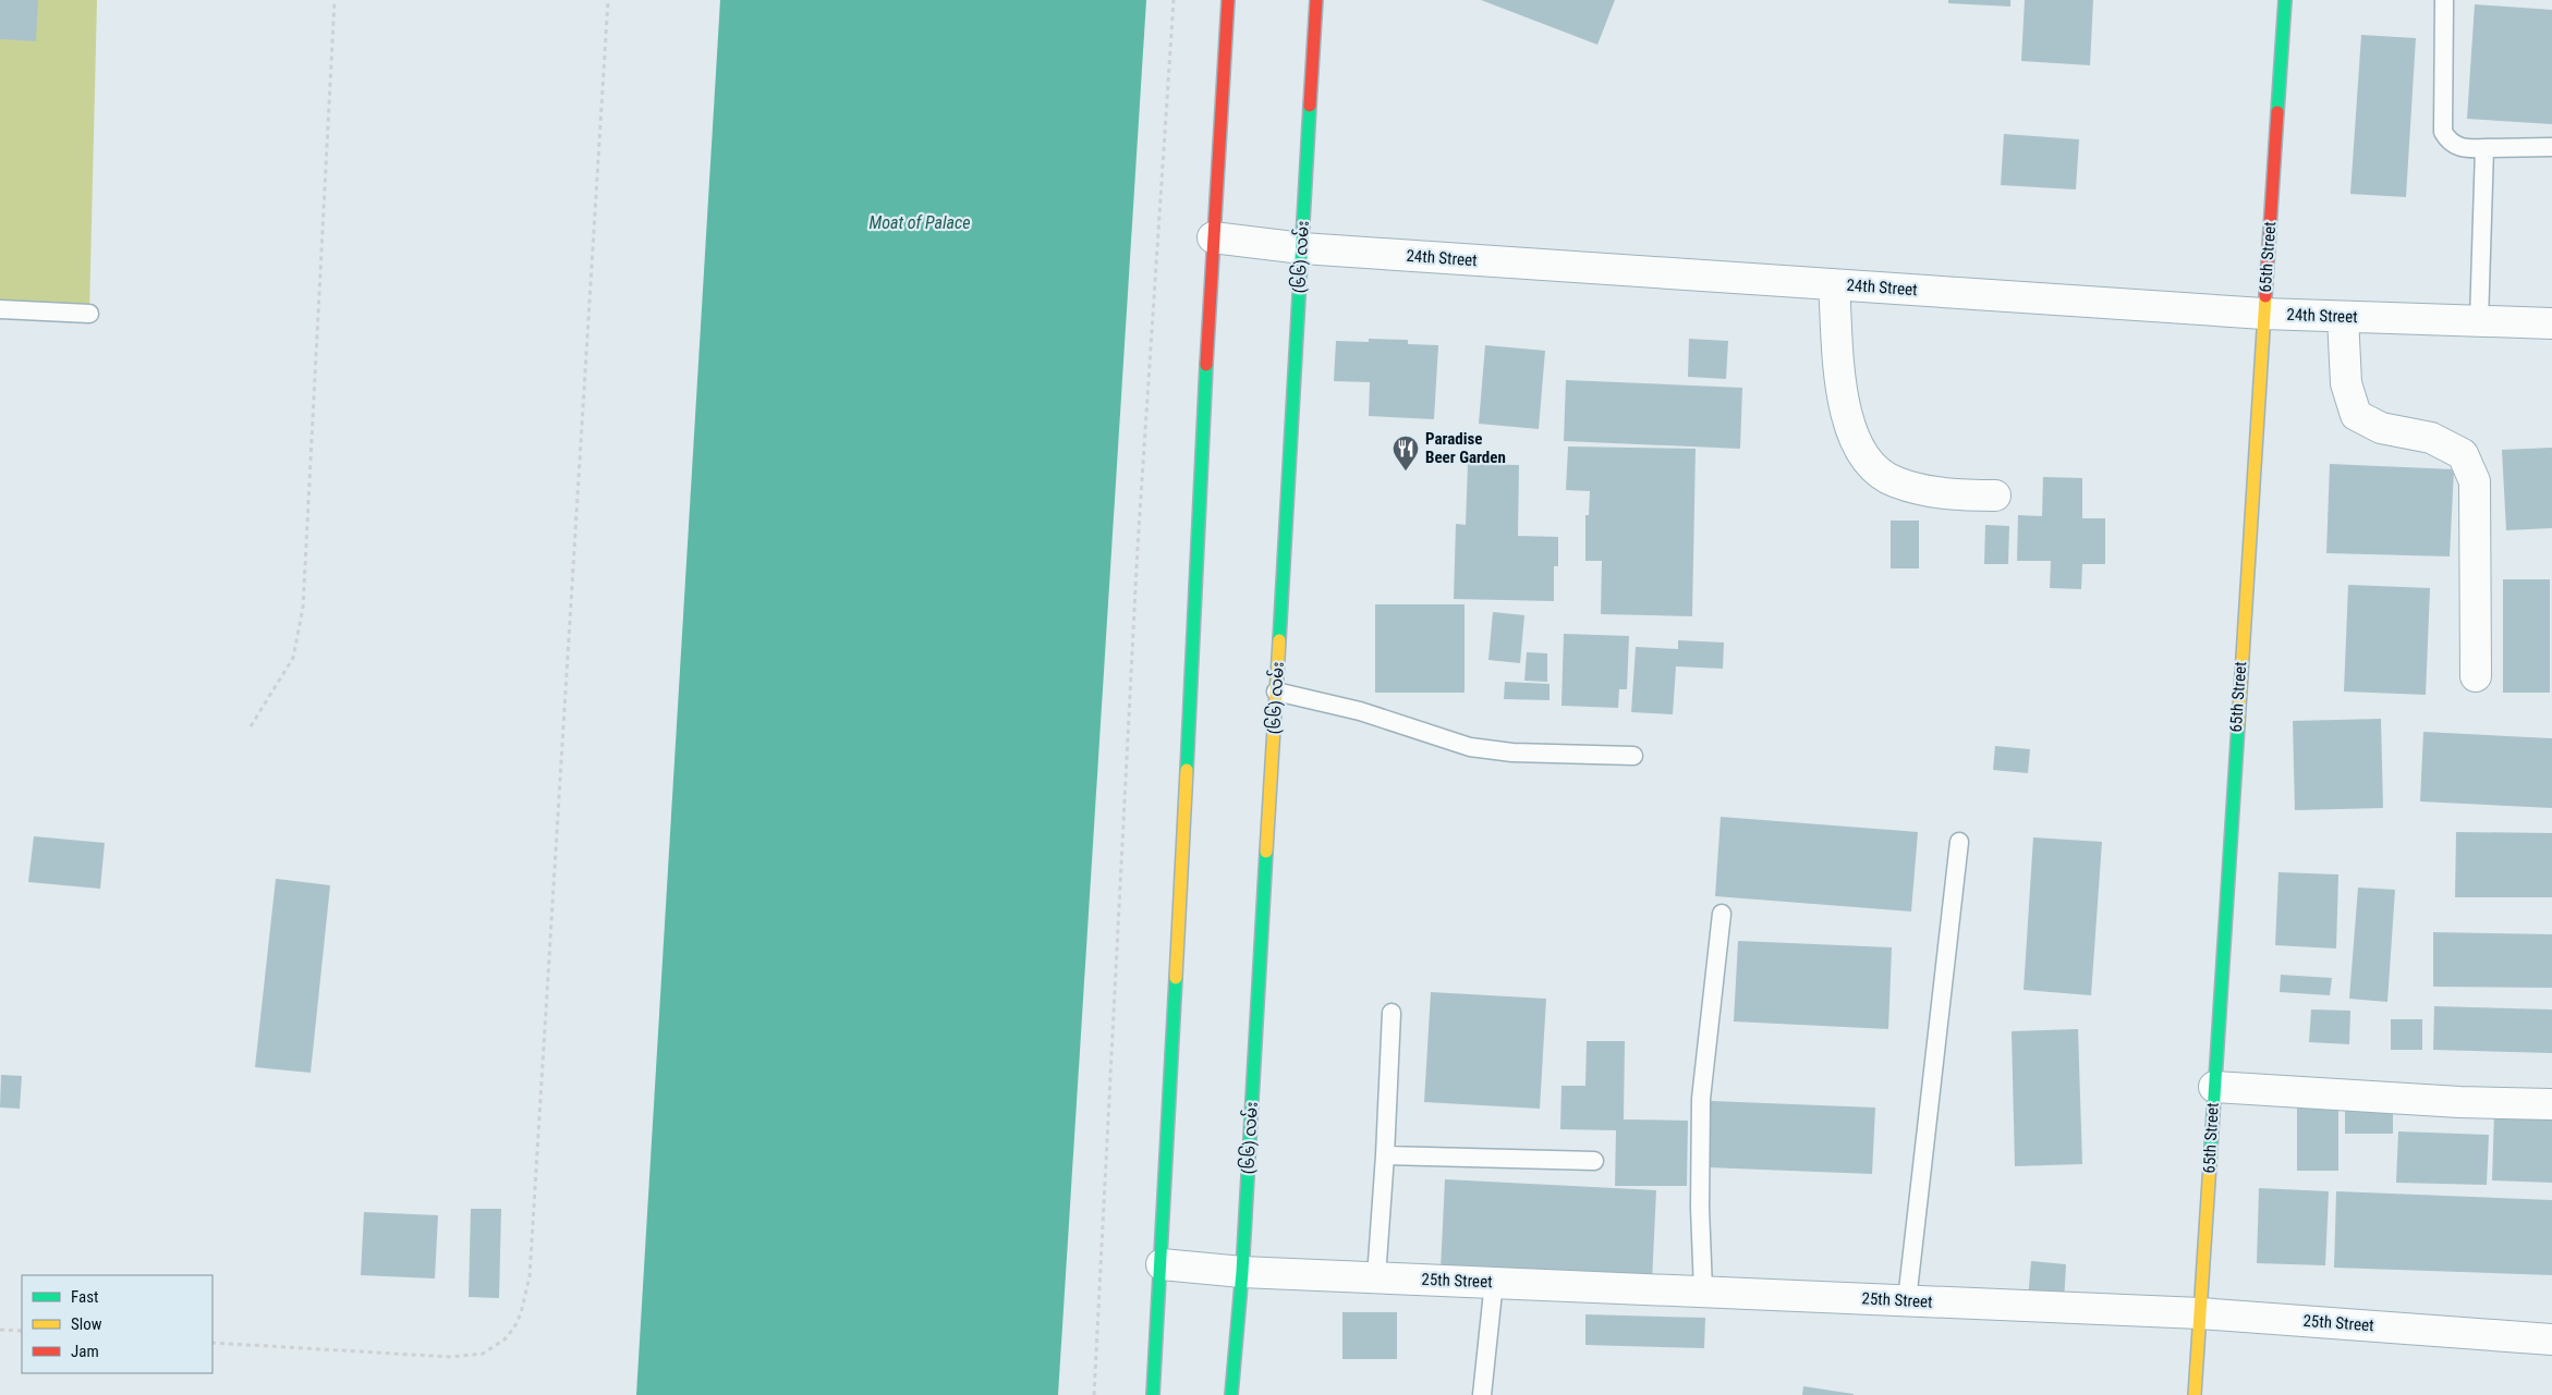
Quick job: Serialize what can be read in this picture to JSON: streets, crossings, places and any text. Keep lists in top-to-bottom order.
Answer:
{
  "streets": {
    "main road": ["(၆၆) လမ်း", "65th Street"],
    "street": ["24th Street", "25th Street"]
  },
  "crossings": [
    ["(၆၆) လမ်း", "24th Street"],
    ["(၆၆) လမ်း", "25th Street"],
    ["65th Street", "24th Street"],
    ["65th Street", "25th Street"]
  ],
  "water": ["Moat of Palace"],
  "places": {
    "restaurant": ["Paradise Beer Garden"]
  },
  "legend": ["Fast", "Slow", "Jam"]
}
